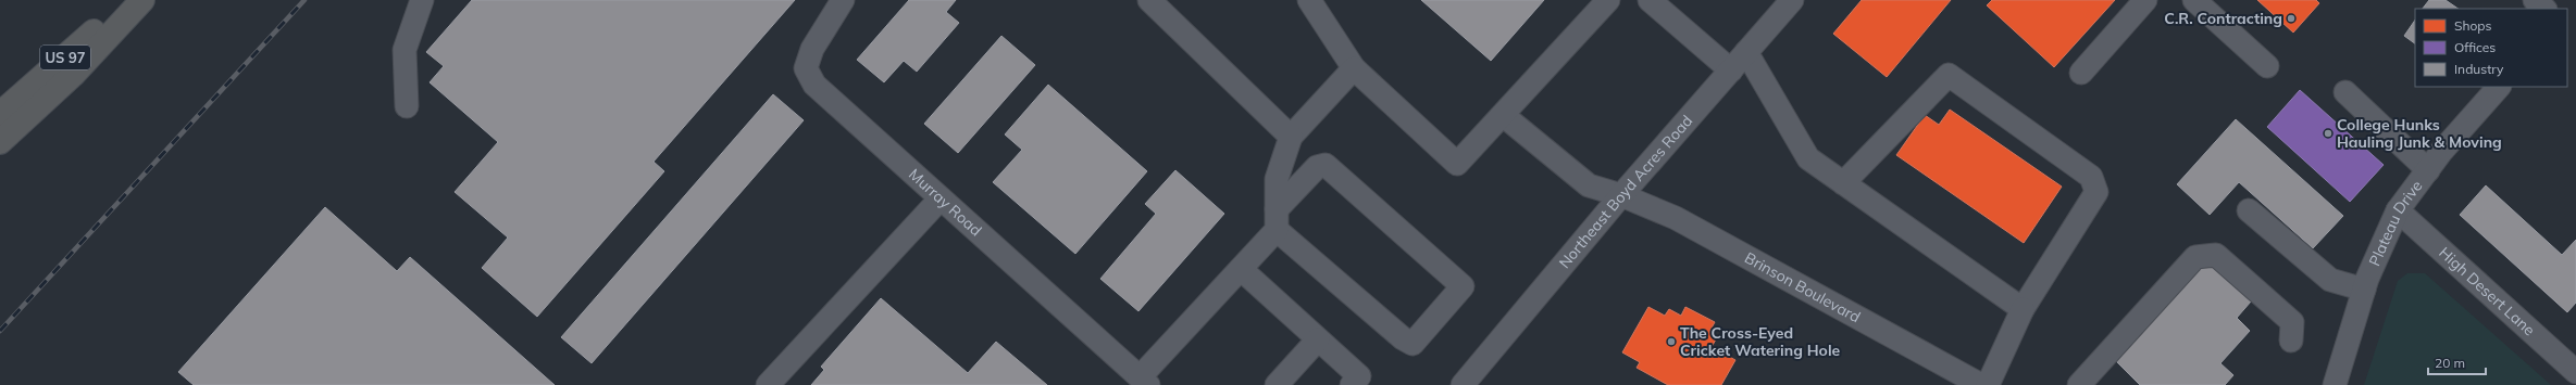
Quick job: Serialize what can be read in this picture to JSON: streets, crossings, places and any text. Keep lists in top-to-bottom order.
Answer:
{
  "streets": {
    "highway": ["US 97"],
    "street": [
      "Northeast Boyd Acres Road",
      "Murray Road",
      "Plateau Drive",
      "Brinson Boulevard",
      "High Desert Lane"
    ]
  },
  "crossings": [
    ["Northeast Boyd Acres Road", "Brinson Boulevard"],
    ["Plateau Drive", "High Desert Lane"]
  ],
  "places": ["C.R. Contracting", "College Hunks Hauling Junk & Moving", "The Cross-Eyed Cricket Watering Hole"],
  "legend": ["Shops", "Offices", "Industry"],
  "scale_bar": "20 m"
}
